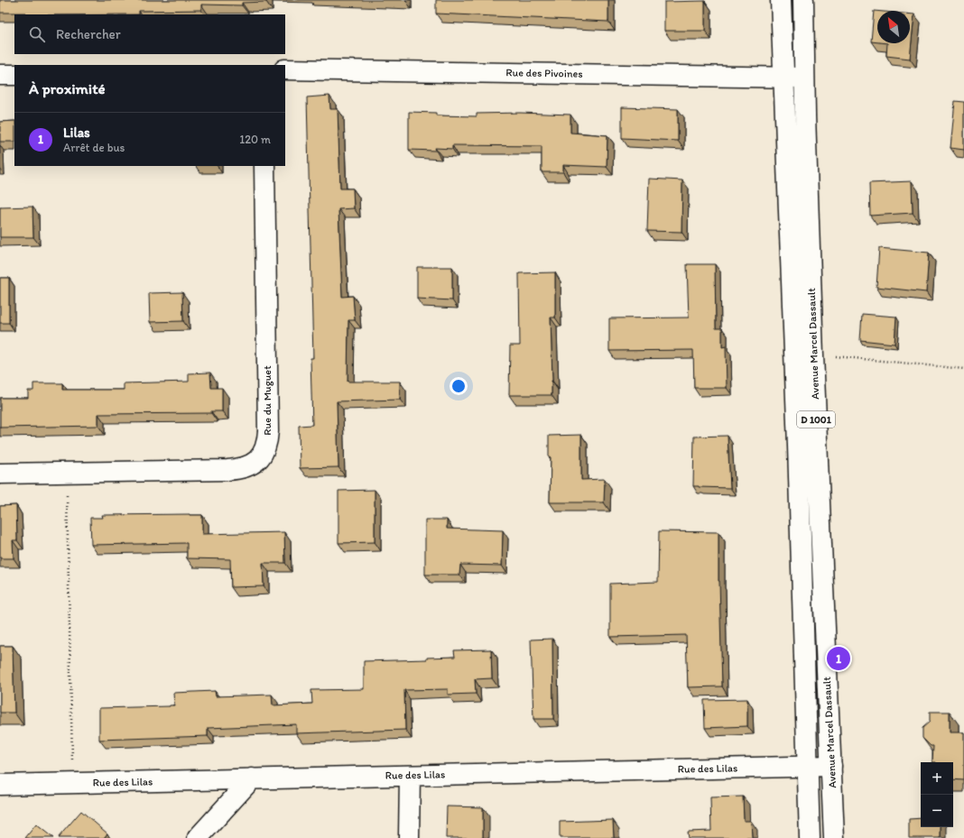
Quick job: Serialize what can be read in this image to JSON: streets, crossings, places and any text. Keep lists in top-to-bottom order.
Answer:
{
  "streets": {
    "street": [
      "Rue des Pivoines",
      "Avenue Marcel Dassault",
      "Rue du Muguet",
      "D 1001",
      "Rue des Lilas"
    ]
  },
  "crossings": [
    ["Rue des Pivoines", "Avenue Marcel Dassault"],
    ["Avenue Marcel Dassault", "Rue des Lilas"]
  ],
  "north": "top left",
  "page": {
    "search": "Rechercher",
    "heading": "À proximité",
    "list": [
      {
        "mark": "1",
        "name": "Lilas",
        "note": "Arrêt de bus",
        "value": "120 m"
      }
    ],
    "pins": "1",
    "map_buttons": ["+", "−"]
  }
}
